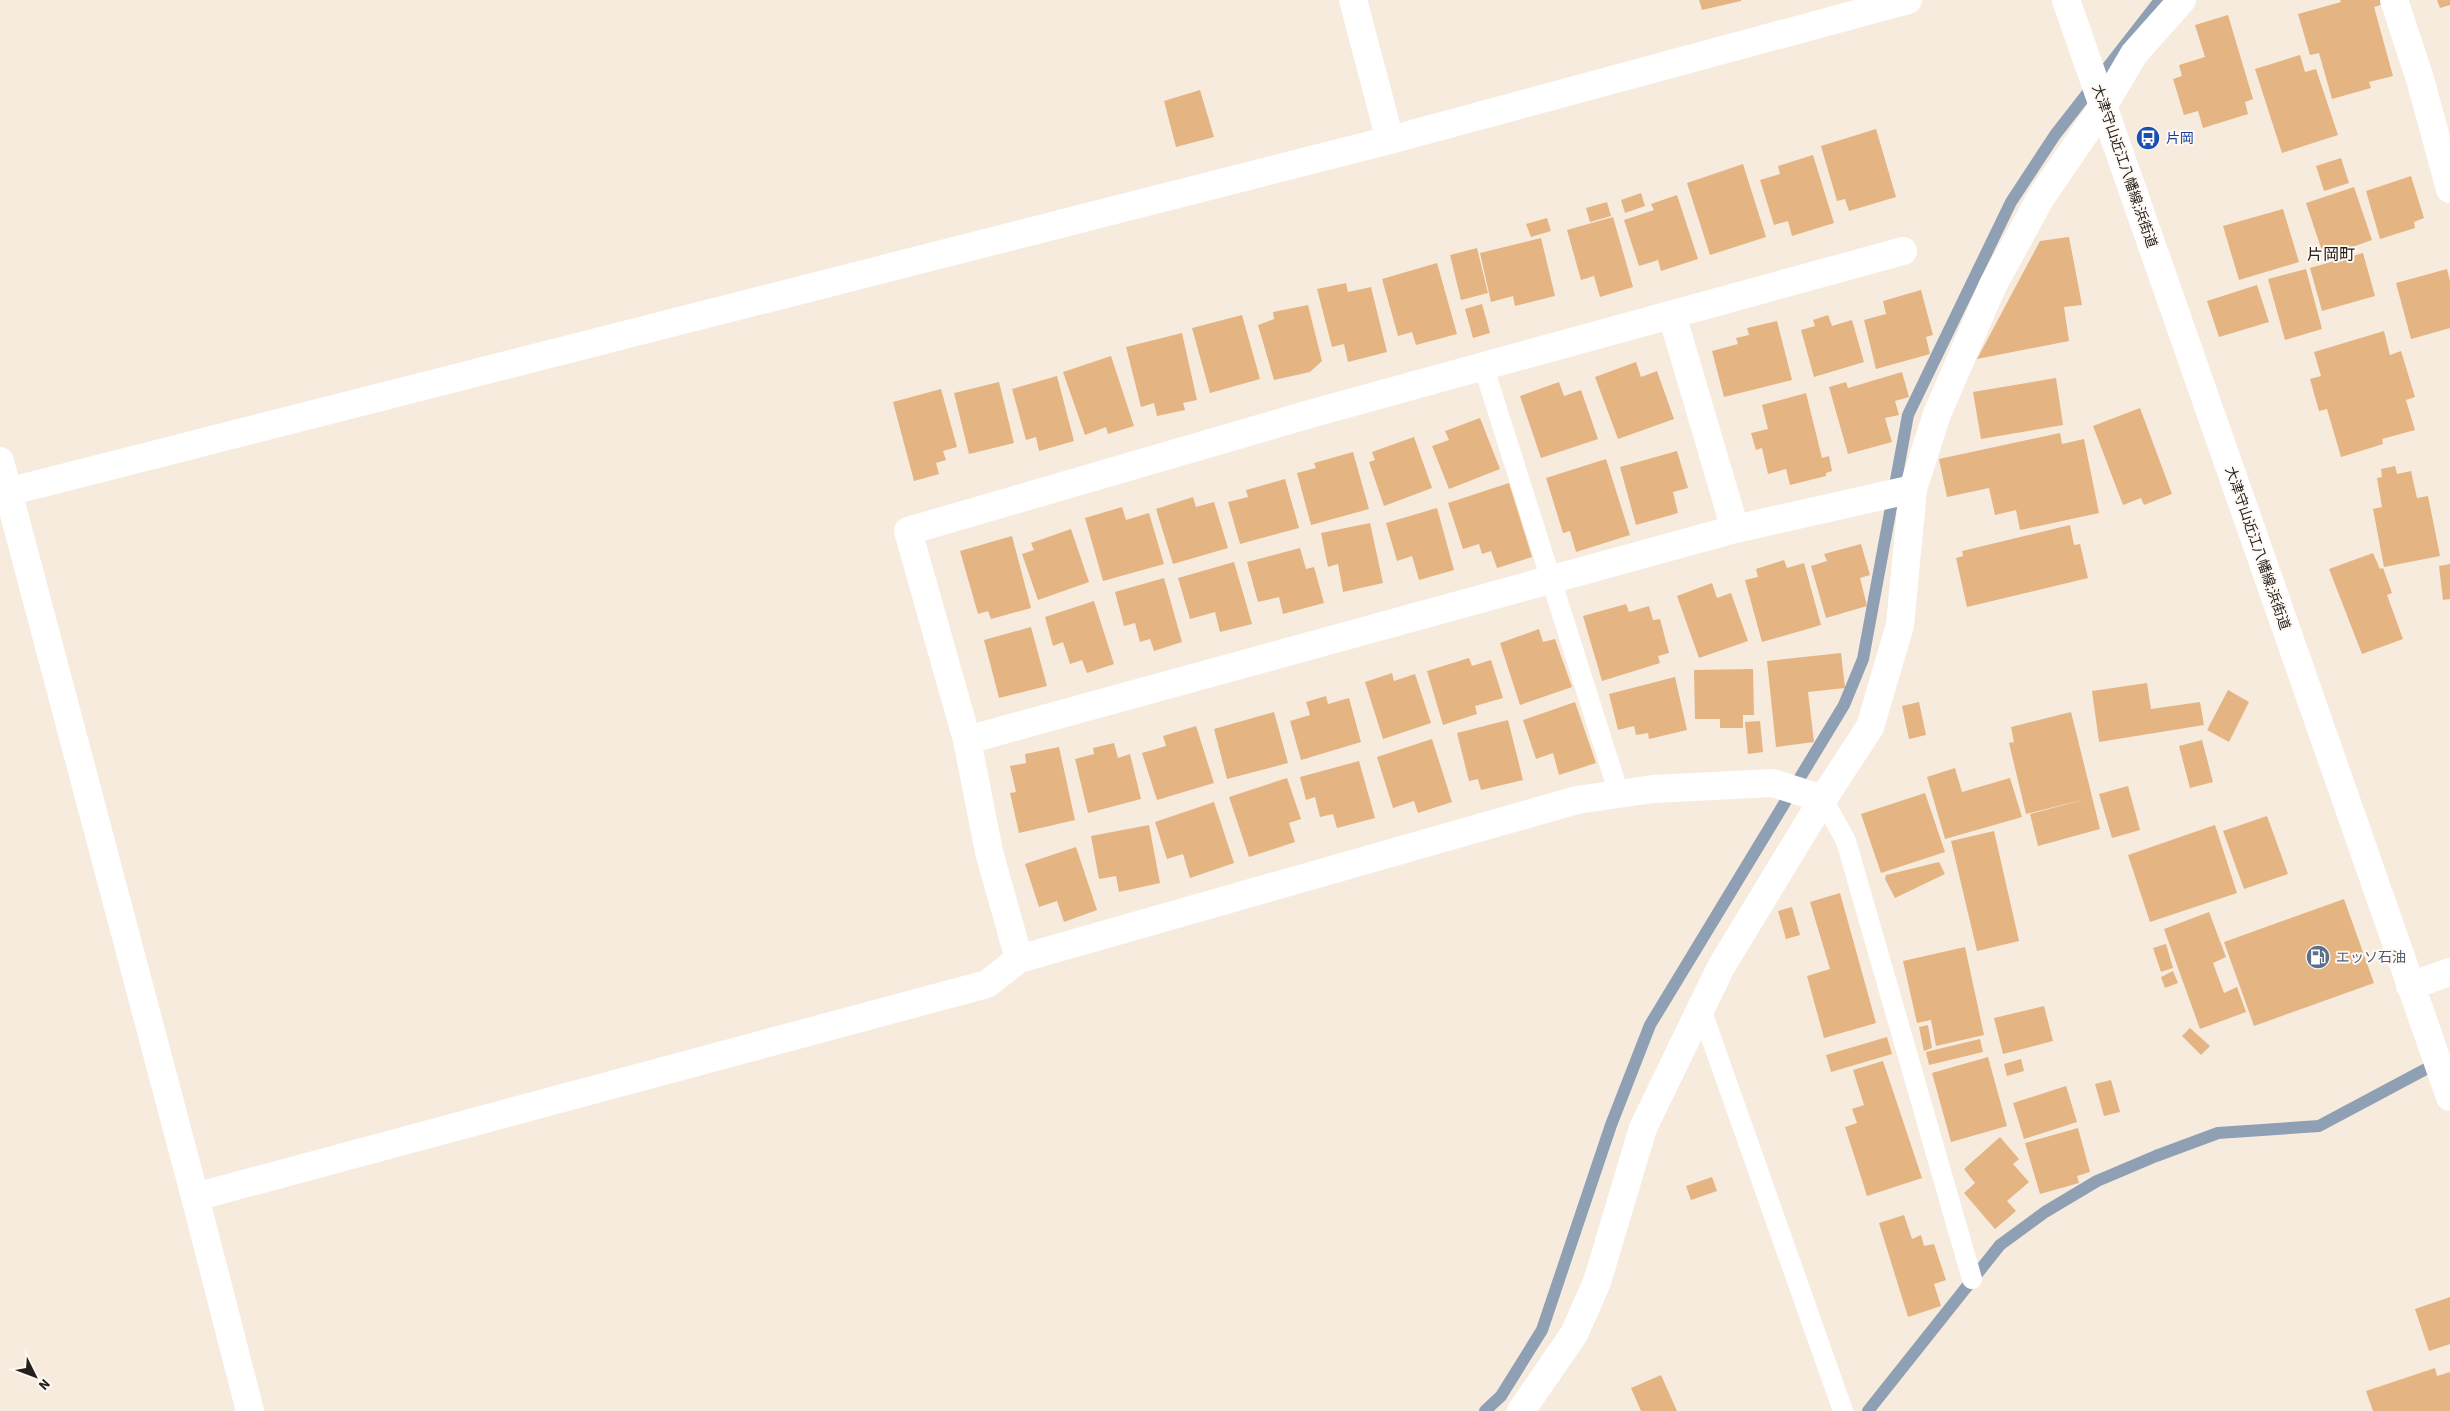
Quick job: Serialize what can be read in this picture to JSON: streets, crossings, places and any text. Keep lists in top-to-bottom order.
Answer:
{
  "streets": {
    "street": ["大津守山近江八幡線;浜街道"]
  },
  "districts": ["片岡町"],
  "places": {
    "bus stop": ["片岡"],
    "fuel station": ["エッソ石油"]
  },
  "north": "bottom right"
}
